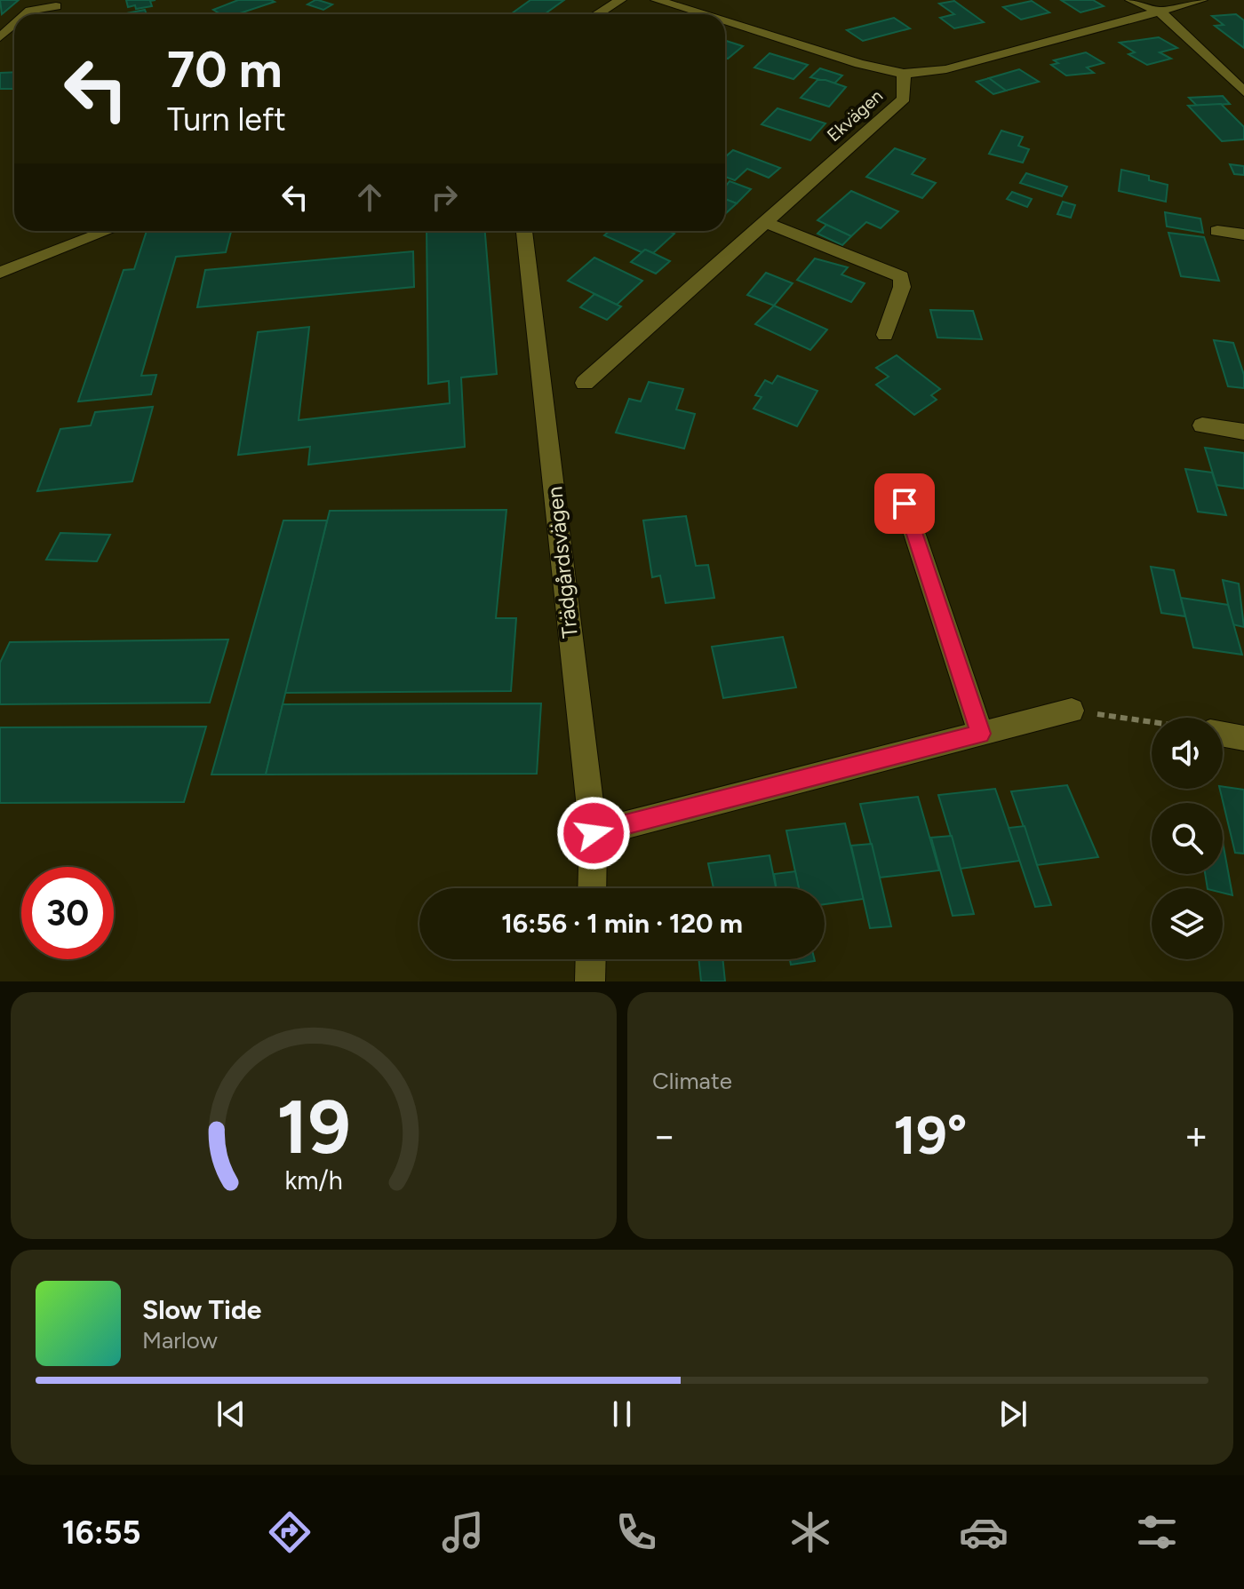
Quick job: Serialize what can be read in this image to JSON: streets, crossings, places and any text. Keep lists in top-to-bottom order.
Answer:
{
  "streets": {
    "street": ["Ekvägen", "Trädgårdsvägen"]
  },
  "page": {
    "turn": ["70 m", "Turn left"],
    "limit": "30",
    "trip": "16:56 · 1 min · 120 m",
    "tile": "Climate",
    "heat": ["−", "19°", "+"],
    "song": ["Slow Tide", "Marlow"],
    "tabs": "16:55",
    "gauge": ["19", "km/h"]
  }
}
